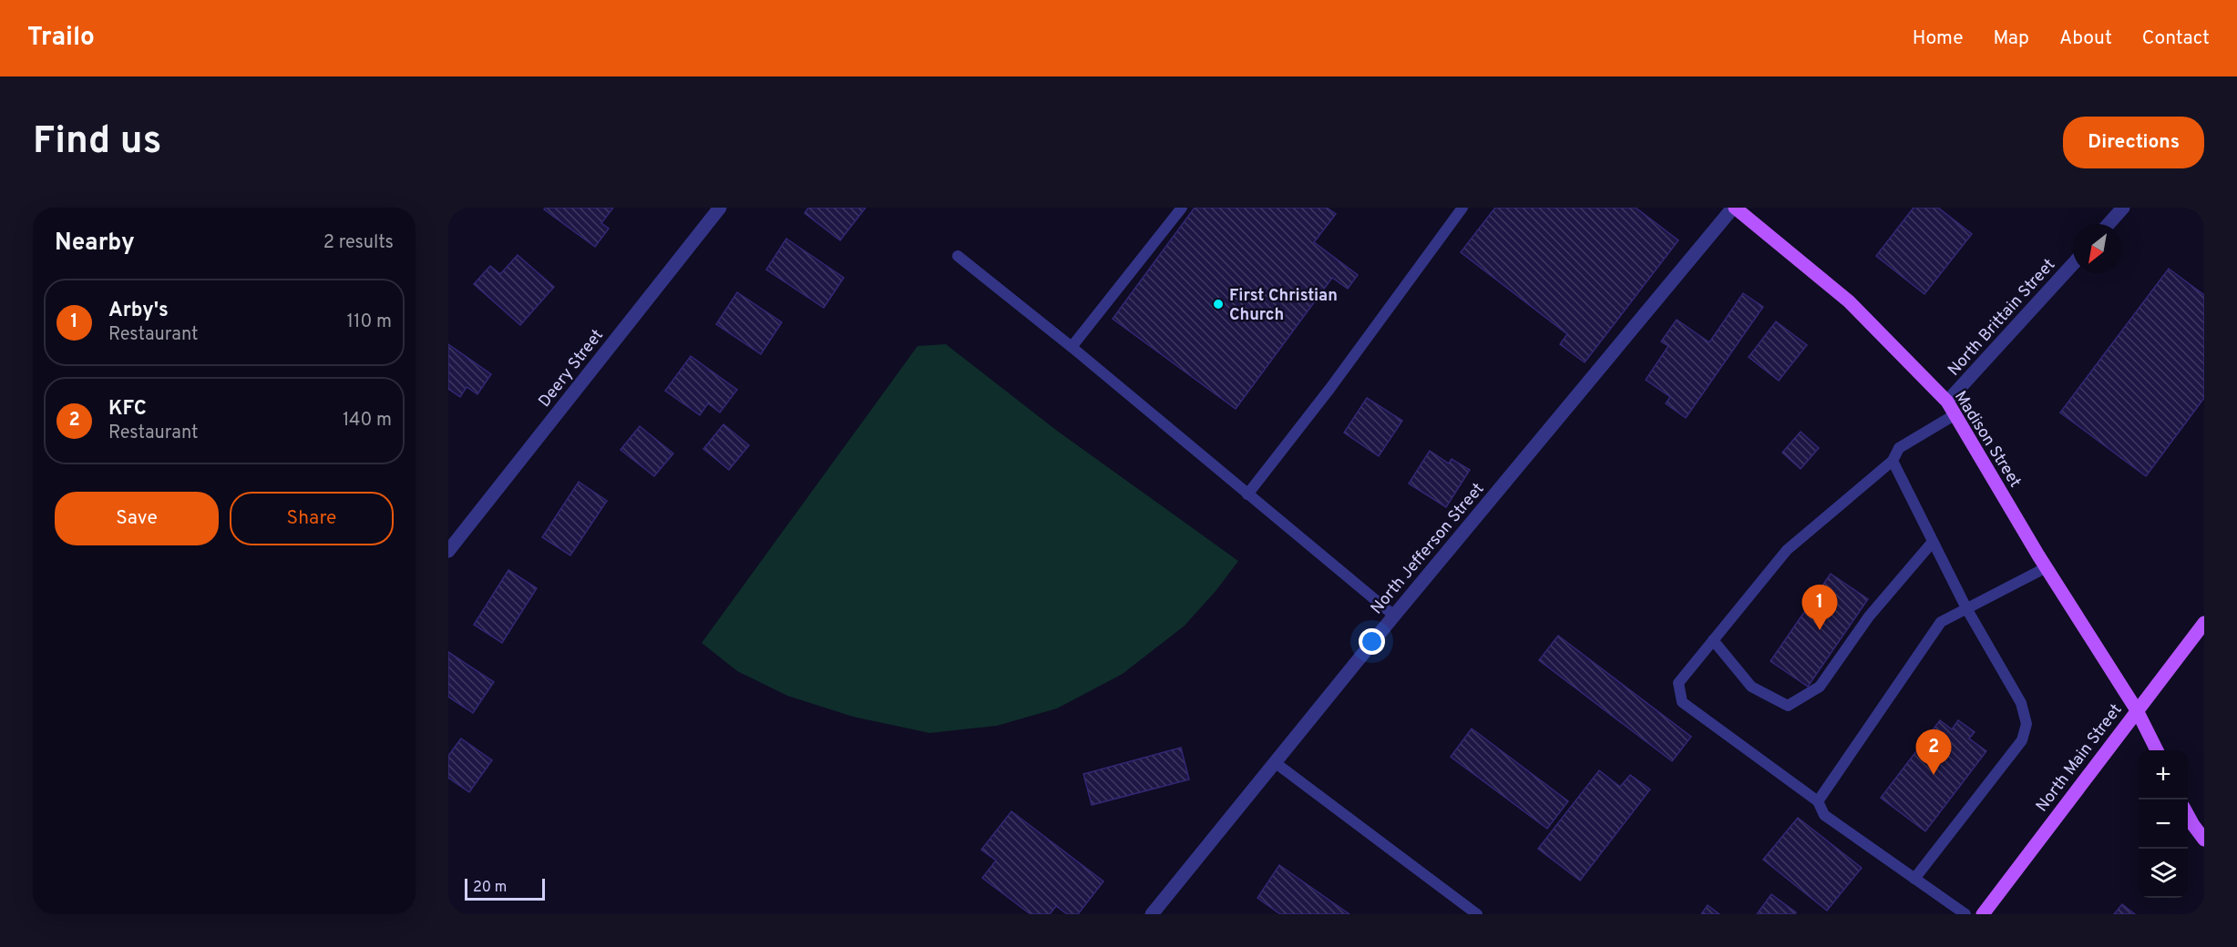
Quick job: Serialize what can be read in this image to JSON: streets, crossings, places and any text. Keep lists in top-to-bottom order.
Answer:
{
  "streets": {
    "main road": ["Madison Street", "North Main Street"],
    "street": ["North Brittain Street", "Deery Street", "North Jefferson Street"]
  },
  "crossings": [
    ["North Brittain Street", "Madison Street"],
    ["Madison Street", "North Jefferson Street"],
    ["Madison Street", "North Main Street"]
  ],
  "places": ["First Christian Church"],
  "scale_bar": "20 m",
  "north": "bottom left",
  "page": {
    "header": "Trailo",
    "nav": [
      "Home",
      "Map",
      "About",
      "Contact"
    ],
    "buttons": [
      "Directions",
      ["Save", "Share"]
    ],
    "title": "Find us",
    "heading": ["Nearby", "2 results"],
    "list": [
      {
        "mark": "1",
        "name": "Arby's",
        "note": "Restaurant",
        "value": "110 m"
      },
      {
        "mark": "2",
        "name": "KFC",
        "note": "Restaurant",
        "value": "140 m"
      }
    ],
    "pins": ["1", "2"],
    "map_buttons": ["+", "−"],
    "scale": "20 m"
  }
}
